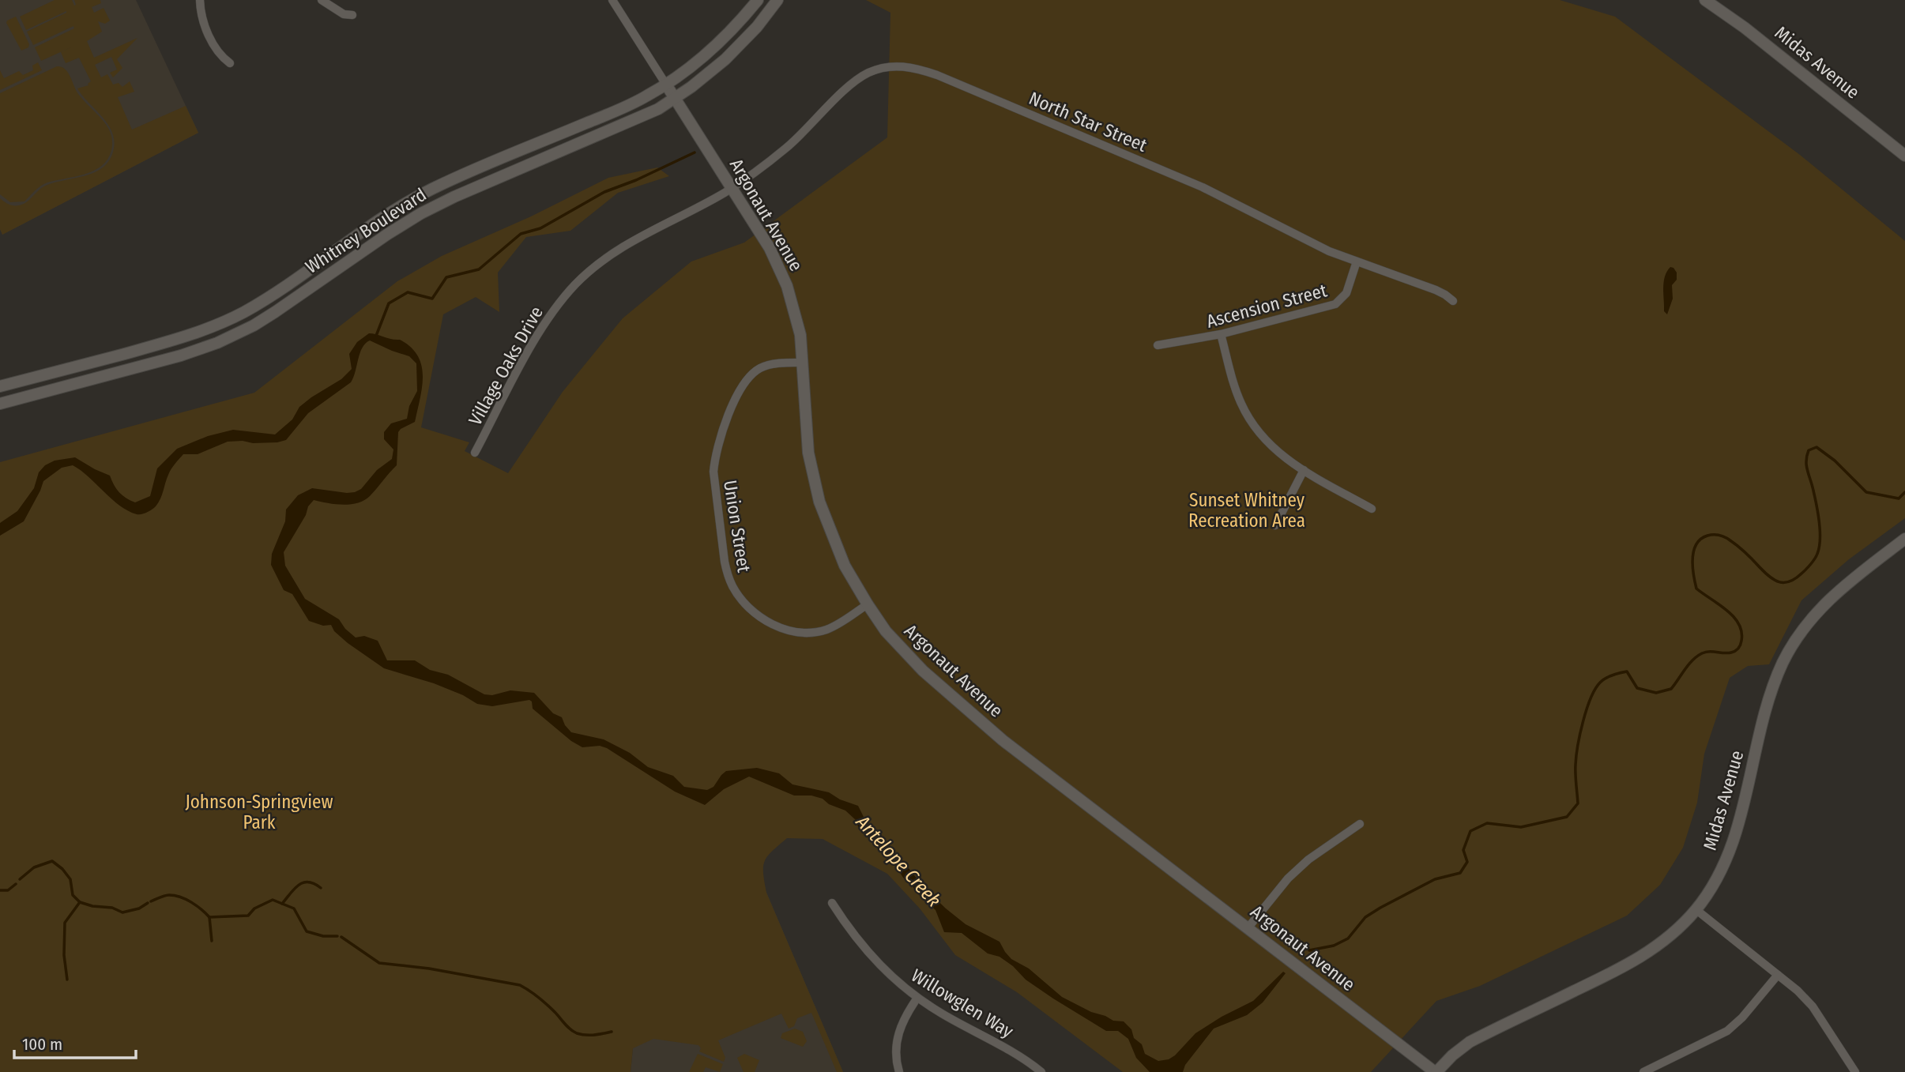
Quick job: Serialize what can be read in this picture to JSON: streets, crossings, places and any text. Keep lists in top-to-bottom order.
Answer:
{
  "streets": {
    "street": [
      "Midas Avenue",
      "North Star Street",
      "Argonaut Avenue",
      "Whitney Boulevard",
      "Ascension Street",
      "Village Oaks Drive",
      "Union Street",
      "Willowglen Way"
    ]
  },
  "crossings": [
    ["Midas Avenue", "Argonaut Avenue"],
    ["North Star Street", "Argonaut Avenue"],
    ["North Star Street", "Ascension Street"],
    ["North Star Street", "Village Oaks Drive"],
    ["Argonaut Avenue", "Whitney Boulevard"],
    ["Argonaut Avenue", "Village Oaks Drive"],
    ["Argonaut Avenue", "Union Street"]
  ],
  "water": ["Antelope Creek"],
  "parks": ["Sunset Whitney Recreation Area", "Johnson-Springview Park"],
  "scale_bar": "100 m"
}
